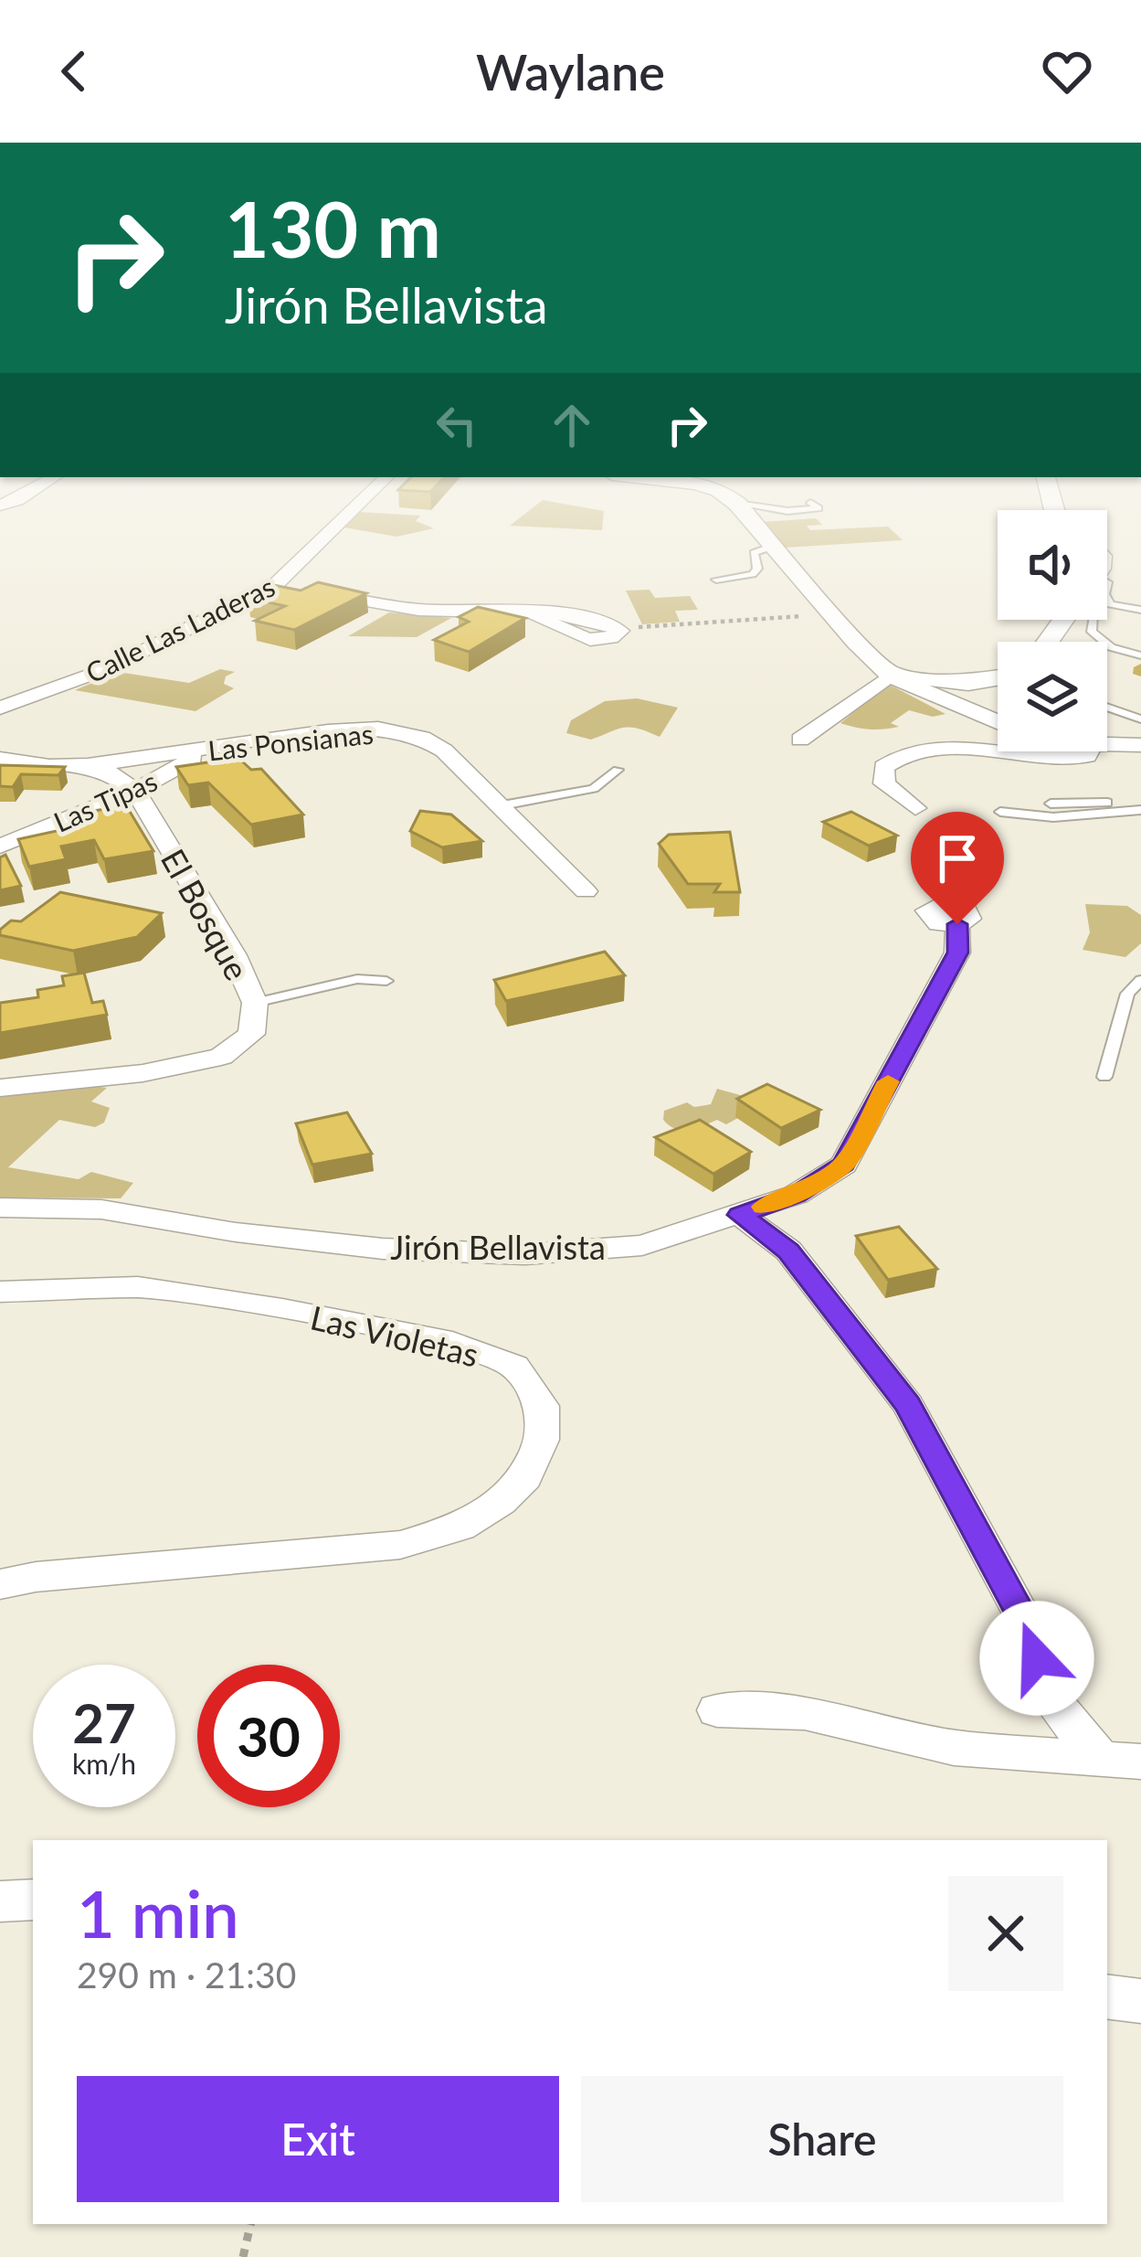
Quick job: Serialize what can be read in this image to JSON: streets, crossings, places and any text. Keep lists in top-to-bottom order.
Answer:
{
  "streets": {
    "street": [
      "Calle Las Laderas",
      "Las Ponsianas",
      "Las Tipas",
      "El Bosque",
      "Jirón Bellavista",
      "Las Violetas"
    ]
  },
  "crossings": [
    ["Las Ponsianas", "Las Tipas"],
    ["Las Tipas", "El Bosque"]
  ],
  "page": {
    "header": "Waylane",
    "turn": ["130 m", "Jirón Bellavista"],
    "speed": "27 km/h",
    "limit": "30",
    "heading": ["1 min", "290 m · 21:30"],
    "buttons": ["Exit", "Share"]
  }
}
